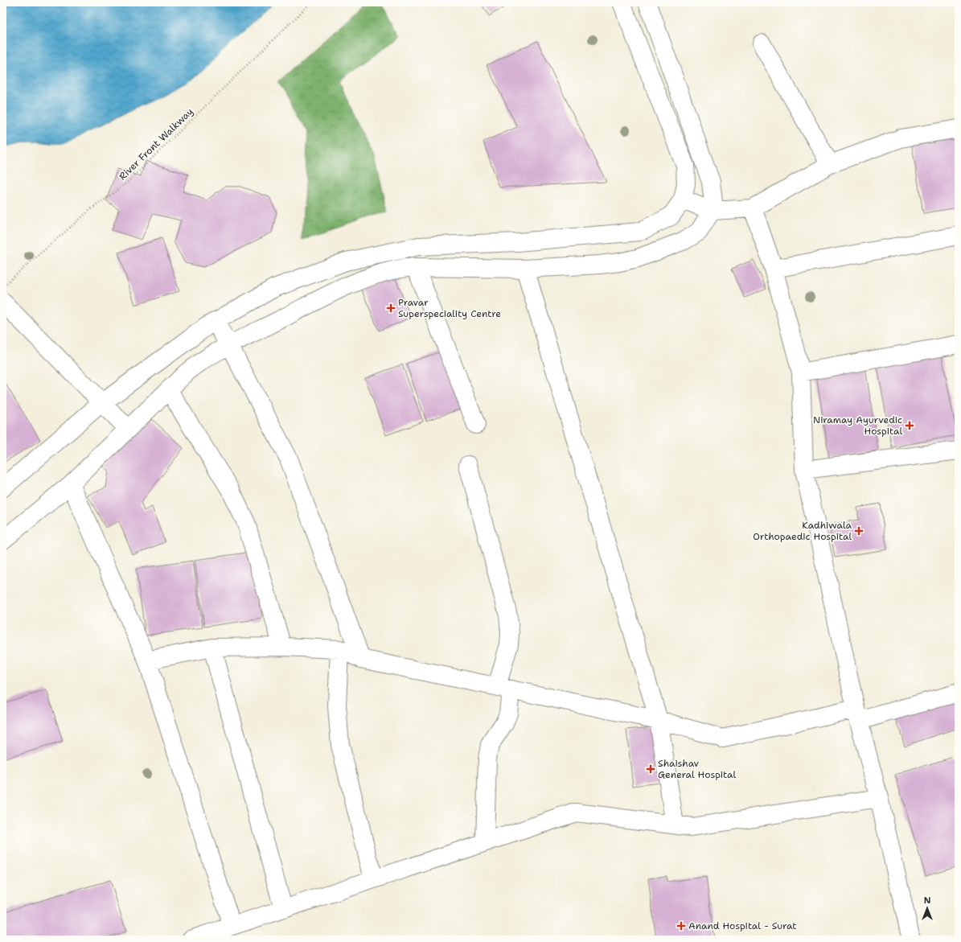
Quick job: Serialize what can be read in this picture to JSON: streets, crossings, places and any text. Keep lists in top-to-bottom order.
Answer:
{
  "streets": {
    "path": ["River Front Walkway"]
  },
  "places": {
    "health": [
      "Pravar Superspeciality Centre",
      "Niramay Ayurvedic Hospital",
      "Kadhiwala Orthopaedic Hospital",
      "Shaishav General Hospital",
      "Anand Hospital - Surat"
    ]
  },
  "north": "top"
}
